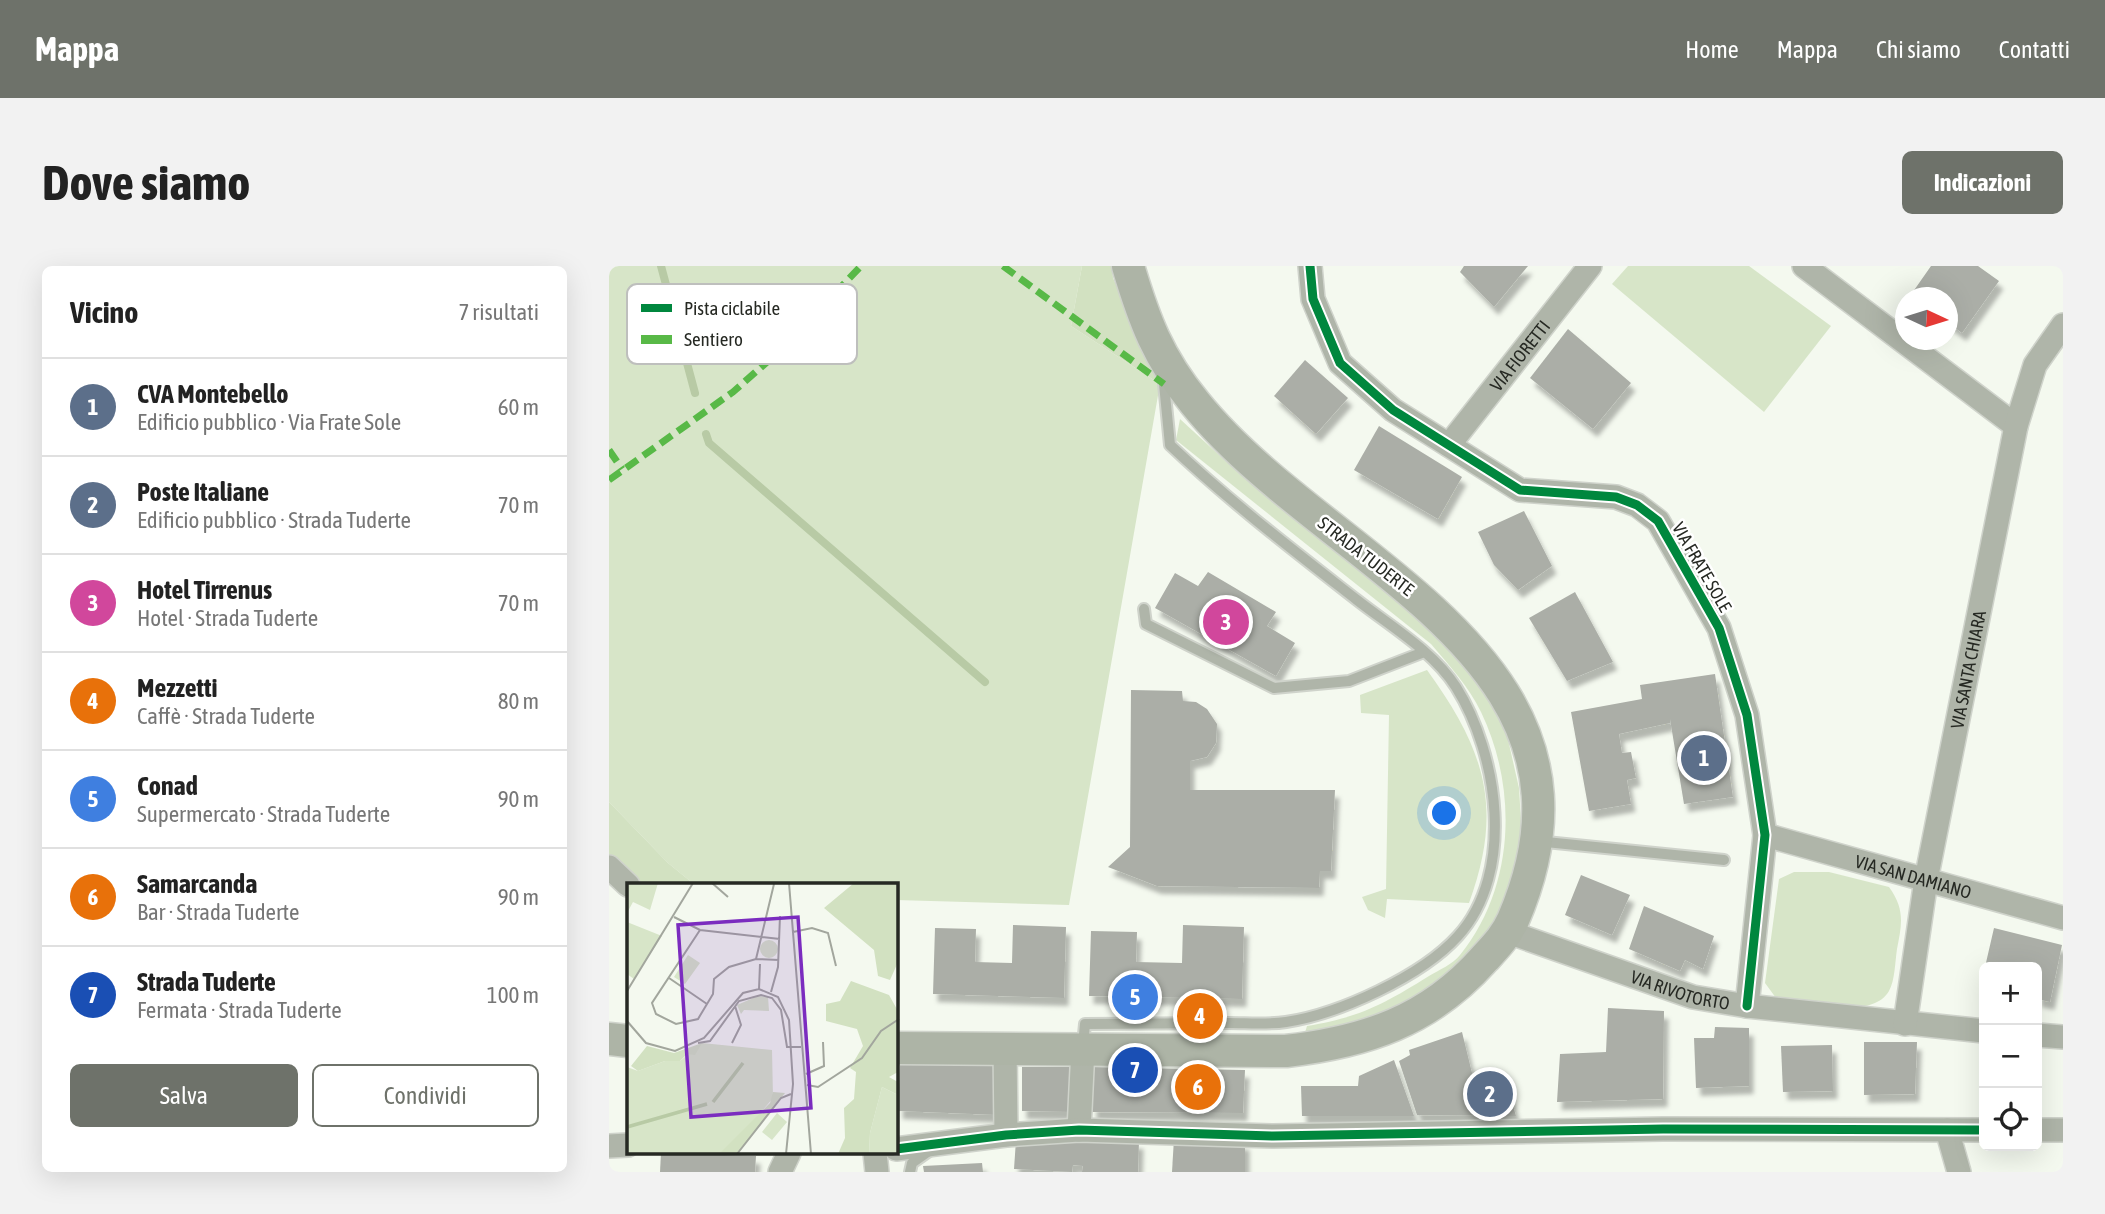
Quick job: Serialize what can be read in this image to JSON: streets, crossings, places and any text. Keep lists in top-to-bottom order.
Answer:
{
  "streets": {
    "main road": ["STRADA TUDERTE"],
    "street": [
      "VIA FIORETTI",
      "VIA FRATE SOLE",
      "VIA SANTA CHIARA",
      "VIA SAN DAMIANO",
      "VIA RIVOTORTO"
    ]
  },
  "crossings": [
    ["VIA FIORETTI", "VIA FRATE SOLE"],
    ["STRADA TUDERTE", "VIA RIVOTORTO"],
    ["VIA FRATE SOLE", "VIA SAN DAMIANO"],
    ["VIA FRATE SOLE", "VIA RIVOTORTO"],
    ["VIA SANTA CHIARA", "VIA SAN DAMIANO"],
    ["VIA SANTA CHIARA", "VIA RIVOTORTO"]
  ],
  "legend": ["Pista ciclabile", "Sentiero"],
  "north": "right",
  "page": {
    "header": "Mappa",
    "nav": [
      "Home",
      "Mappa",
      "Chi siamo",
      "Contatti"
    ],
    "buttons": [
      "Indicazioni",
      ["Salva", "Condividi"]
    ],
    "title": "Dove siamo",
    "heading": ["Vicino", "7 risultati"],
    "list": [
      {
        "mark": "1",
        "name": "CVA Montebello",
        "note": "Edificio pubblico · Via Frate Sole",
        "value": "60 m"
      },
      {
        "mark": "2",
        "name": "Poste Italiane",
        "note": "Edificio pubblico · Strada Tuderte",
        "value": "70 m"
      },
      {
        "mark": "3",
        "name": "Hotel Tirrenus",
        "note": "Hotel · Strada Tuderte",
        "value": "70 m"
      },
      {
        "mark": "4",
        "name": "Mezzetti",
        "note": "Caffè · Strada Tuderte",
        "value": "80 m"
      },
      {
        "mark": "5",
        "name": "Conad",
        "note": "Supermercato · Strada Tuderte",
        "value": "90 m"
      },
      {
        "mark": "6",
        "name": "Samarcanda",
        "note": "Bar · Strada Tuderte",
        "value": "90 m"
      },
      {
        "mark": "7",
        "name": "Strada Tuderte",
        "note": "Fermata · Strada Tuderte",
        "value": "100 m"
      }
    ],
    "pins": [
      "3",
      "1",
      "5",
      "4",
      "7",
      "6",
      "2"
    ],
    "map_buttons": ["+", "−"]
  }
}
